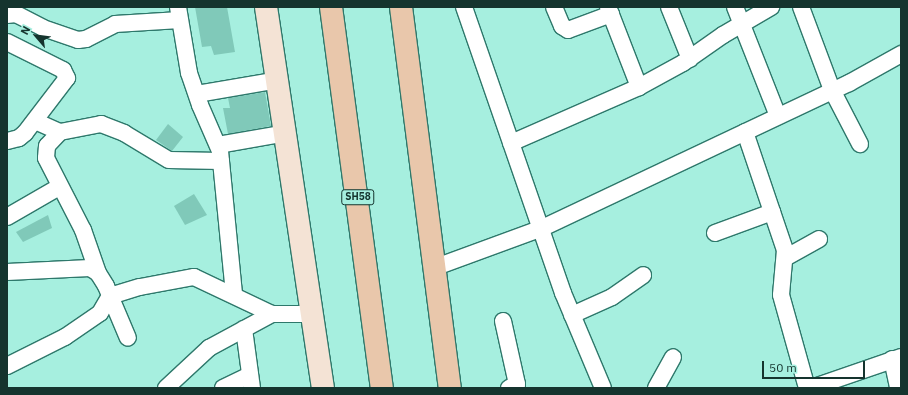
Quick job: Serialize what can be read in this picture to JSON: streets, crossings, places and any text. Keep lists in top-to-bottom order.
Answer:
{
  "streets": {
    "main road": ["SH58"]
  },
  "scale_bar": "50 m",
  "north": "top left"
}
